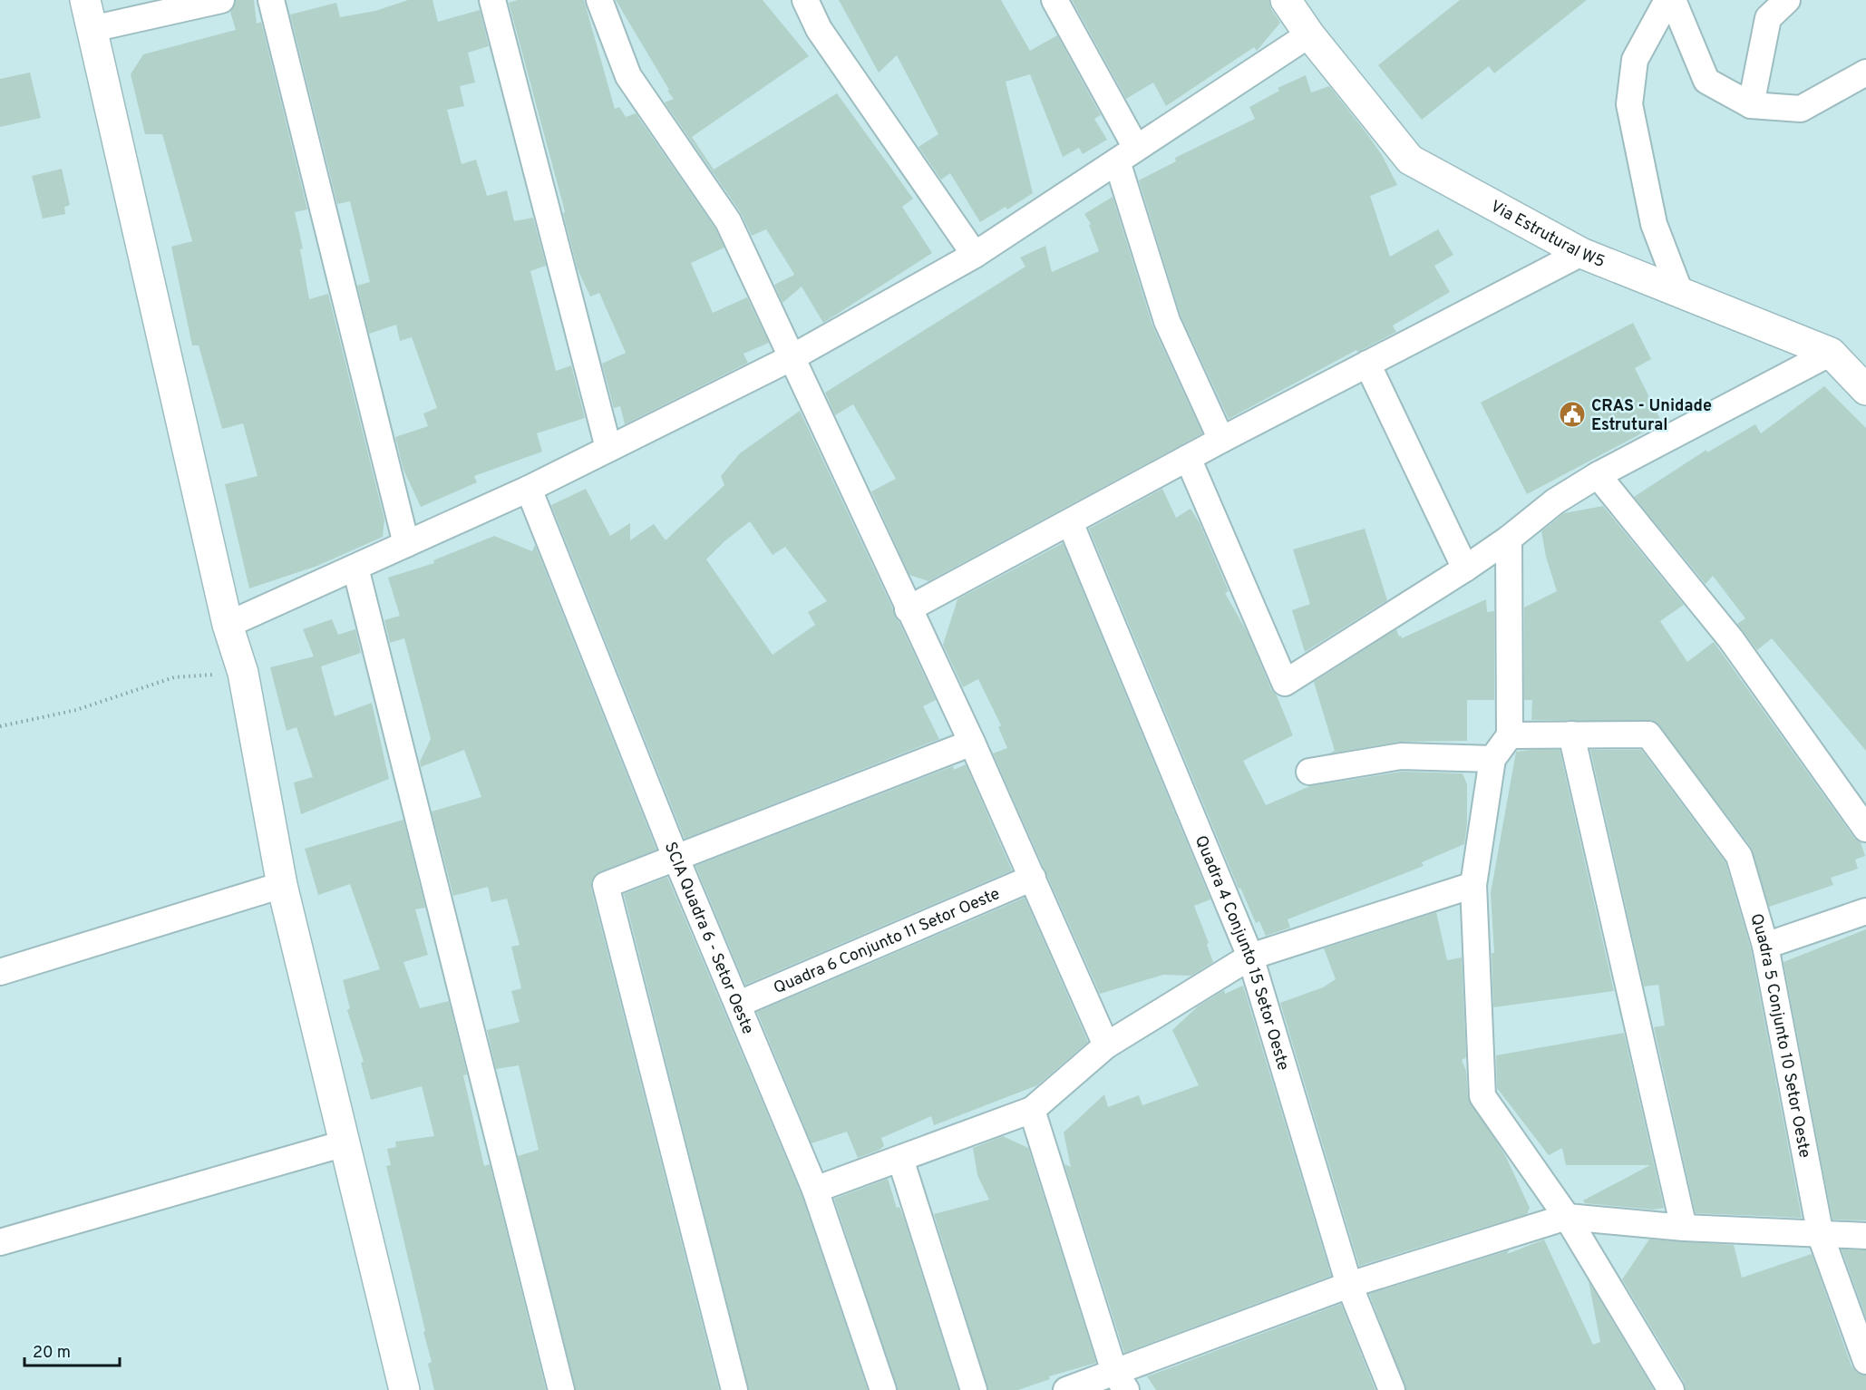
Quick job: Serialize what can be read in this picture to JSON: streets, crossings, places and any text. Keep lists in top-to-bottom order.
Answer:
{
  "streets": {
    "street": [
      "Via Estrutural W5",
      "SCIA Quadra 6 - Setor Oeste",
      "Quadra 6 Conjunto 11 Setor Oeste",
      "Quadra 4 Conjunto 15 Setor Oeste",
      "Quadra 5 Conjunto 10 Setor Oeste"
    ]
  },
  "crossings": [
    ["SCIA Quadra 6 - Setor Oeste", "Quadra 6 Conjunto 11 Setor Oeste"]
  ],
  "places": {
    "public building": ["CRAS - Unidade Estrutural"]
  },
  "scale_bar": "20 m"
}
